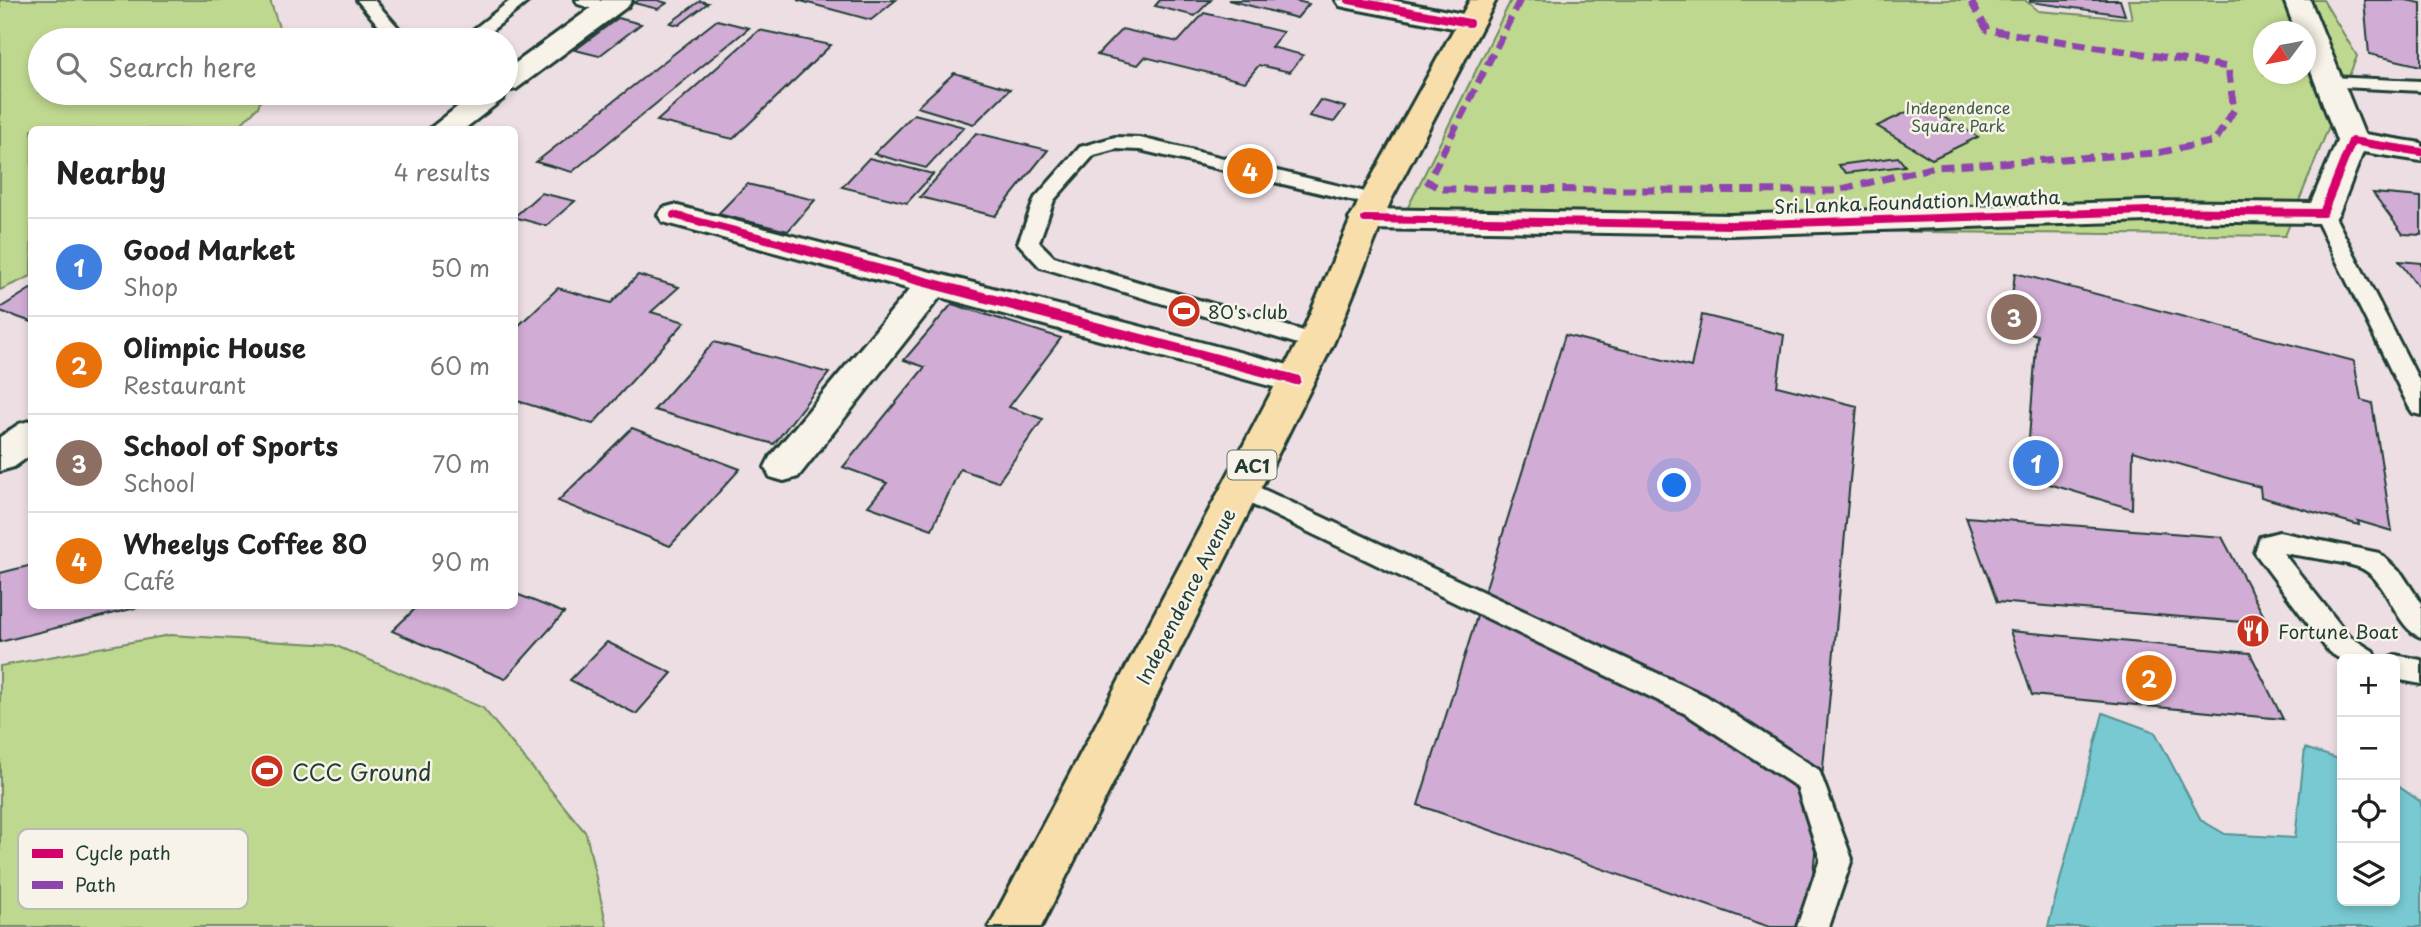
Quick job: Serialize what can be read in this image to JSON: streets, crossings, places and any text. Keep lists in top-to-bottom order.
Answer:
{
  "streets": {
    "main road": ["AC1", "Independence Avenue"],
    "street": ["Sri Lanka Foundation Mawatha"]
  },
  "crossings": [
    ["Sri Lanka Foundation Mawatha", "Independence Avenue"]
  ],
  "parks": ["Independence Square Park"],
  "places": {
    "sports": ["80's club", "CCC Ground"],
    "restaurant": ["Fortune Boat"]
  },
  "legend": ["Cycle path", "Path"],
  "north": "bottom left",
  "page": {
    "search": "Search here",
    "heading": ["Nearby", "4 results"],
    "pins": [
      "4",
      "3",
      "1",
      "2"
    ],
    "list": [
      {
        "mark": "1",
        "name": "Good Market",
        "note": "Shop",
        "value": "50 m"
      },
      {
        "mark": "2",
        "name": "Olimpic House",
        "note": "Restaurant",
        "value": "60 m"
      },
      {
        "mark": "3",
        "name": "School of Sports",
        "note": "School",
        "value": "70 m"
      },
      {
        "mark": "4",
        "name": "Wheelys Coffee 80",
        "note": "Café",
        "value": "90 m"
      }
    ],
    "map_buttons": ["+", "−"]
  }
}
